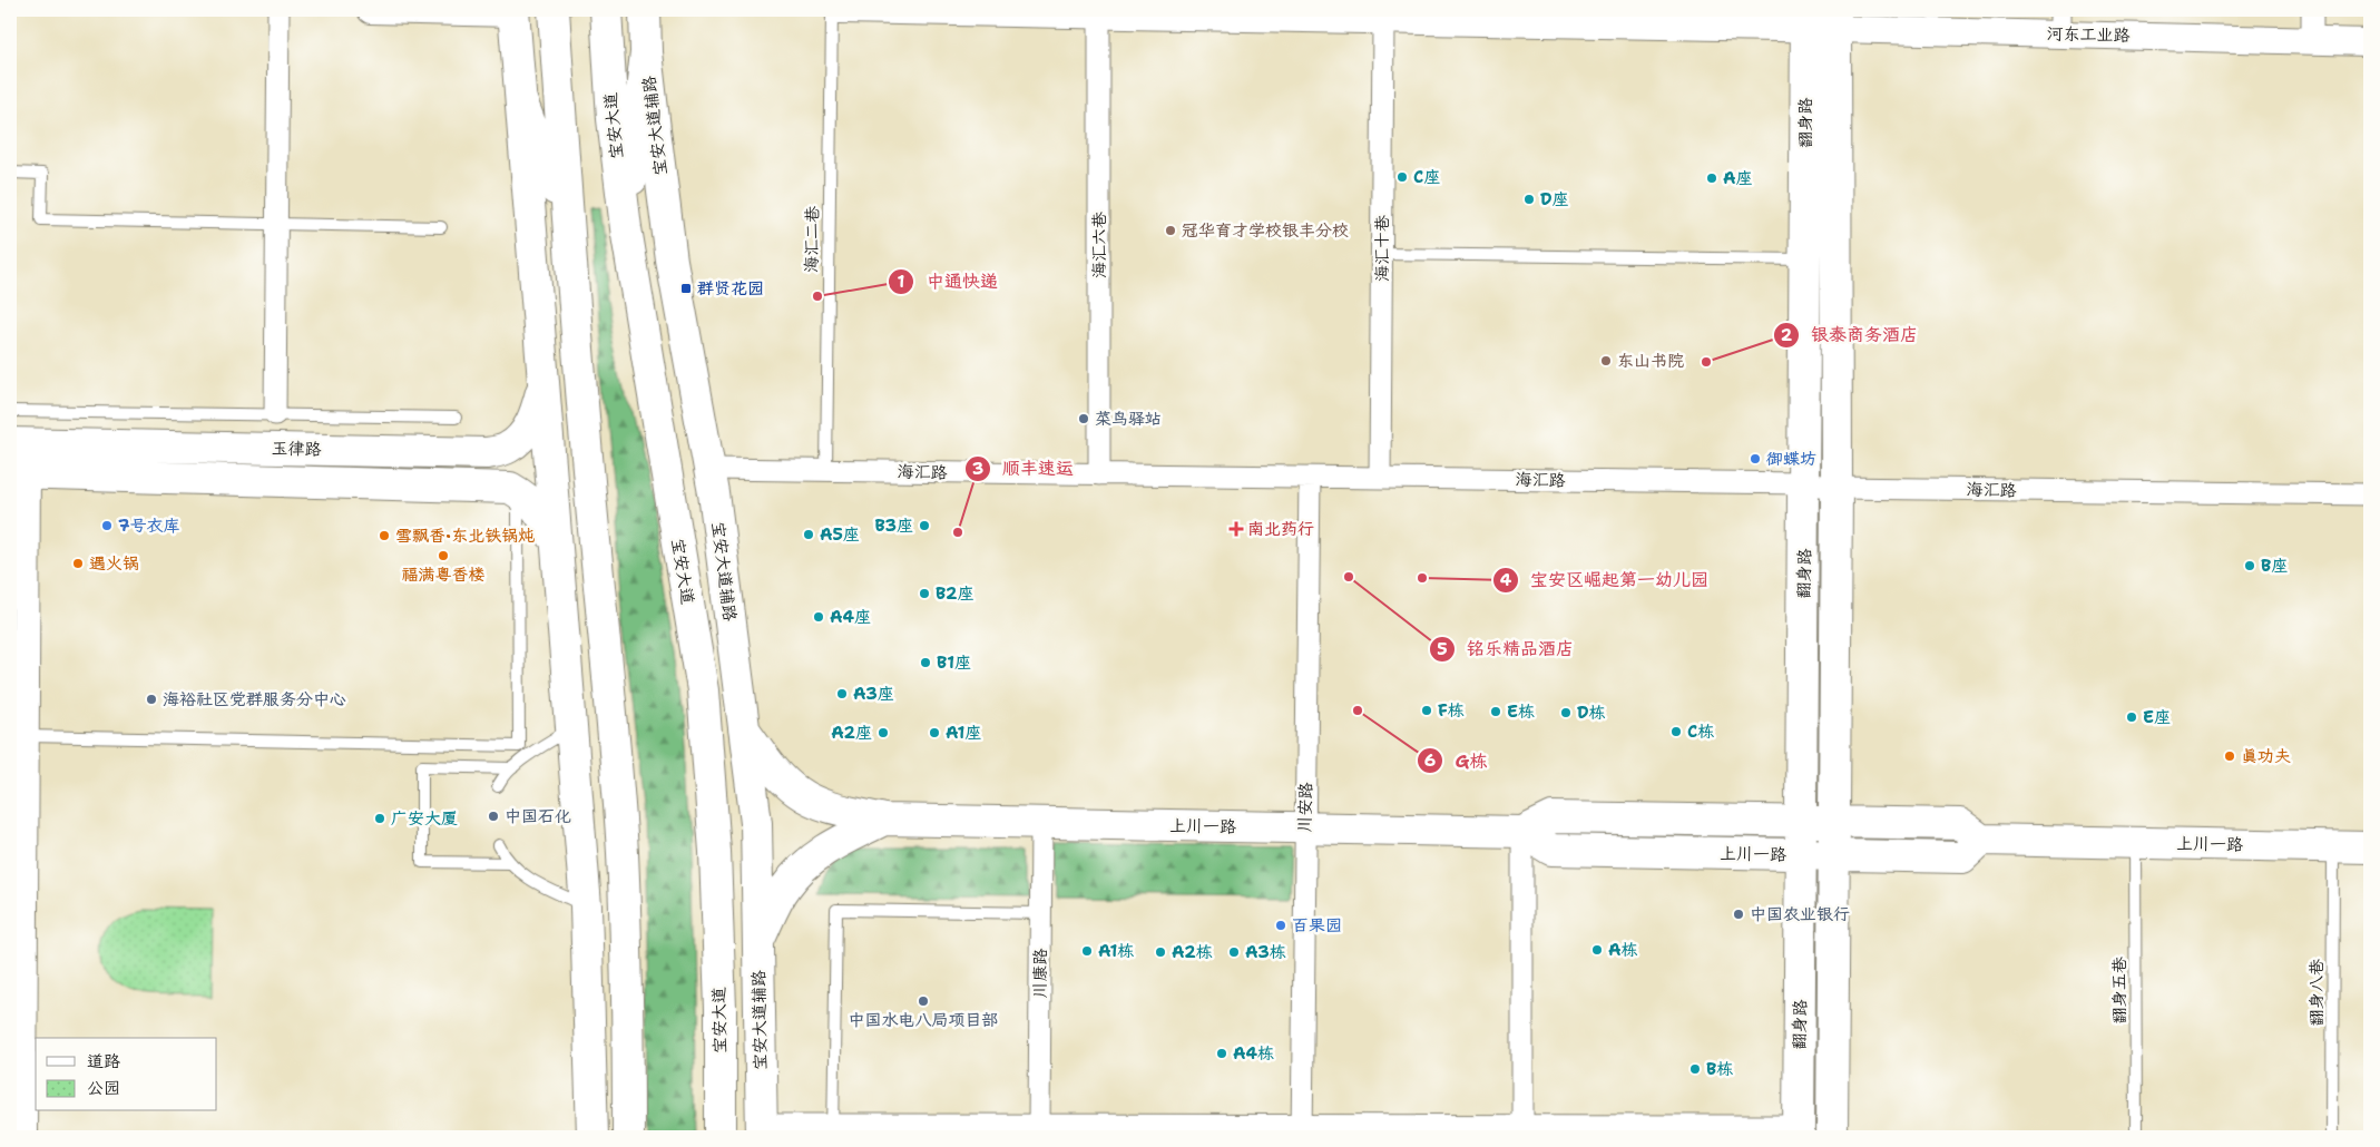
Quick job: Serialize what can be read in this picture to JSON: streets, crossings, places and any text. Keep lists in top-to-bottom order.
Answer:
{
  "streets": {
    "main road": [
      "翻身路",
      "宝安大道",
      "宝安大道辅路",
      "玉律路",
      "上川一路"
    ],
    "street": [
      "河东工业路",
      "海汇六巷",
      "海汇十巷",
      "海汇路",
      "川安路",
      "川康路"
    ],
    "lane": ["海汇二巷", "翻身五巷", "翻身八巷"]
  },
  "crossings": [
    ["河东工业路", "翻身路"],
    ["河东工业路", "海汇六巷"],
    ["河东工业路", "海汇十巷"],
    ["翻身路", "海汇路"],
    ["翻身路", "上川一路"],
    ["宝安大道辅路", "海汇路"],
    ["宝安大道辅路", "上川一路"],
    ["海汇二巷", "海汇路"],
    ["海汇六巷", "海汇路"],
    ["海汇十巷", "海汇路"],
    ["海汇路", "川安路"],
    ["川安路", "上川一路"],
    ["上川一路", "川康路"],
    ["上川一路", "翻身五巷"],
    ["上川一路", "翻身八巷"]
  ],
  "places": {
    "other": [
      "C座",
      "A座",
      "D座",
      "冠华育才学校银丰分校",
      "中通快递",
      "东山书院",
      "银泰商务酒店",
      "菜鸟驿站",
      "御蝶坊",
      "7号衣库",
      "B3座",
      "顺丰速运",
      "A5座",
      "雪飘香·东北铁锅炖",
      "福满粤香楼",
      "遇火锅",
      "B座",
      "铭乐精品酒店",
      "宝安区崛起第一幼儿园",
      "B2座",
      "A4座",
      "B1座",
      "A3座",
      "海裕社区党群服务分中心",
      "G栋",
      "F栋",
      "E栋",
      "D栋",
      "E座",
      "C栋",
      "A2座",
      "A1座",
      "真功夫",
      "中国石化",
      "广安大厦",
      "中国农业银行",
      "百果园",
      "A栋",
      "A1栋",
      "A2栋",
      "A3栋",
      "中国水电八局项目部",
      "A4栋",
      "B栋"
    ],
    "transit": ["群贤花园"],
    "health": ["南北药行"]
  },
  "legend": ["道路", "公园"]
}
